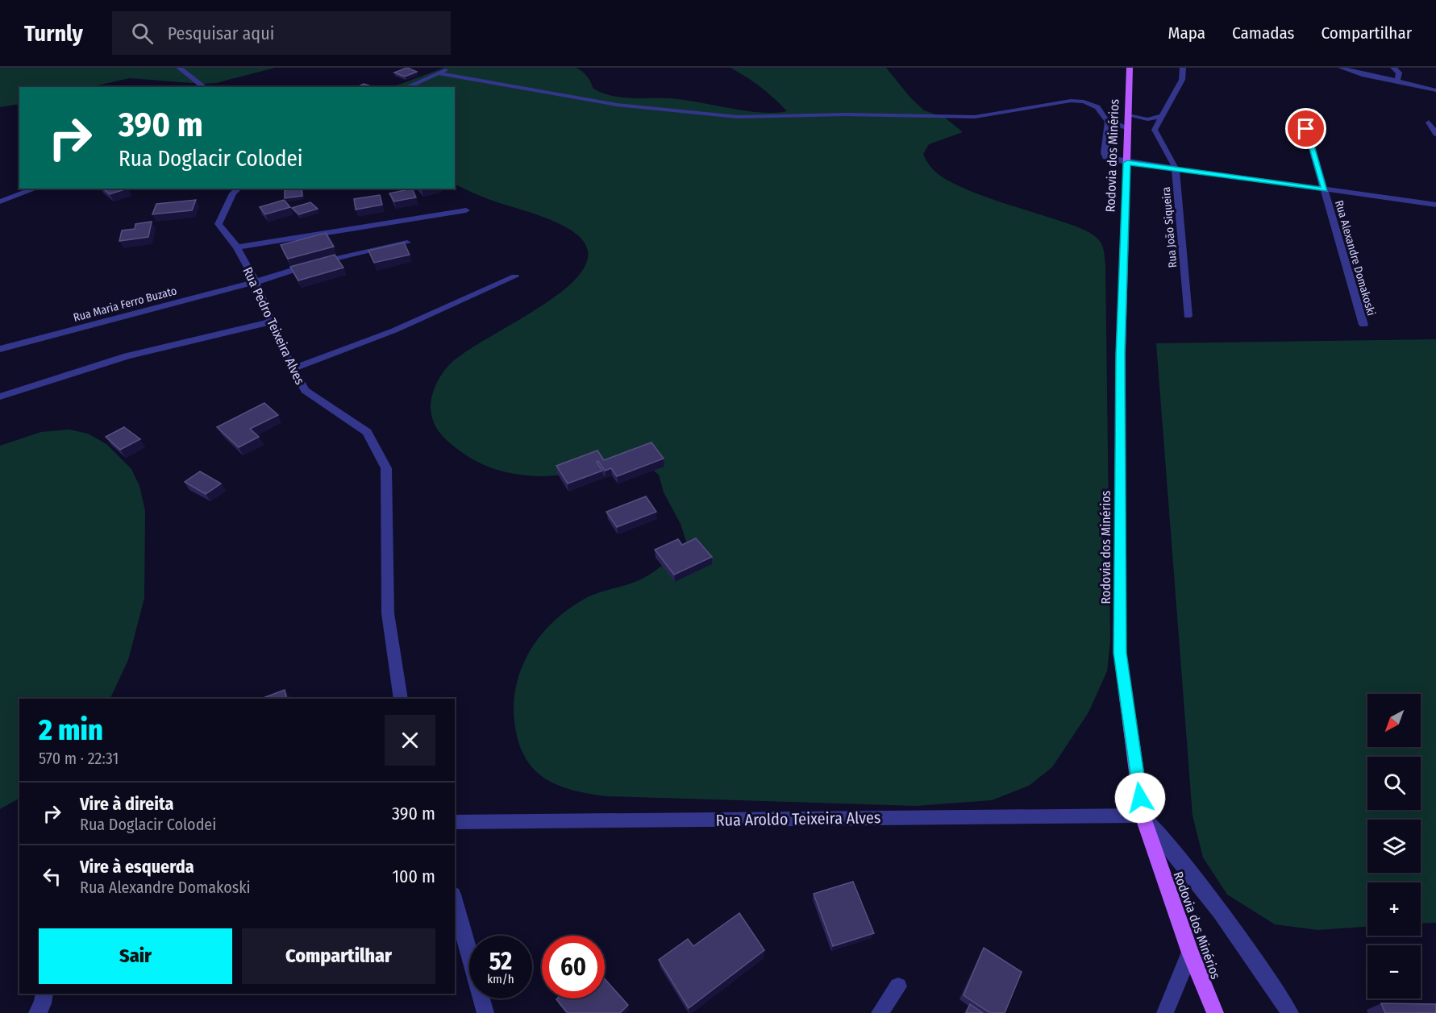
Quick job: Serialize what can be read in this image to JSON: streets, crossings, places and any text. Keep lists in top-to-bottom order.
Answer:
{
  "streets": {
    "main road": ["Rodovia dos Minérios"],
    "street": [
      "Rua João Siqueira",
      "Rua Alexandre Domakoski",
      "Rua Maria Ferro Buzato",
      "Rua Pedro Teixeira Alves",
      "Rua Aroldo Teixeira Alves"
    ]
  },
  "crossings": [
    ["Rodovia dos Minérios", "Rua Aroldo Teixeira Alves"],
    ["Rua Maria Ferro Buzato", "Rua Pedro Teixeira Alves"]
  ],
  "north": "bottom left",
  "page": {
    "header": "Turnly",
    "search": "Pesquisar aqui",
    "nav": ["Mapa", "Camadas", "Compartilhar"],
    "turn": ["390 m", "Rua Doglacir Colodei"],
    "map_buttons": ["+", "−"],
    "heading": ["2 min", "570 m · 22:31"],
    "list": [
      {
        "name": "Vire à direita",
        "note": "Rua Doglacir Colodei",
        "value": "390 m"
      },
      {
        "name": "Vire à esquerda",
        "note": "Rua Alexandre Domakoski",
        "value": "100 m"
      }
    ],
    "buttons": ["Sair", "Compartilhar"],
    "speed": "52 km/h",
    "limit": "60"
  }
}
